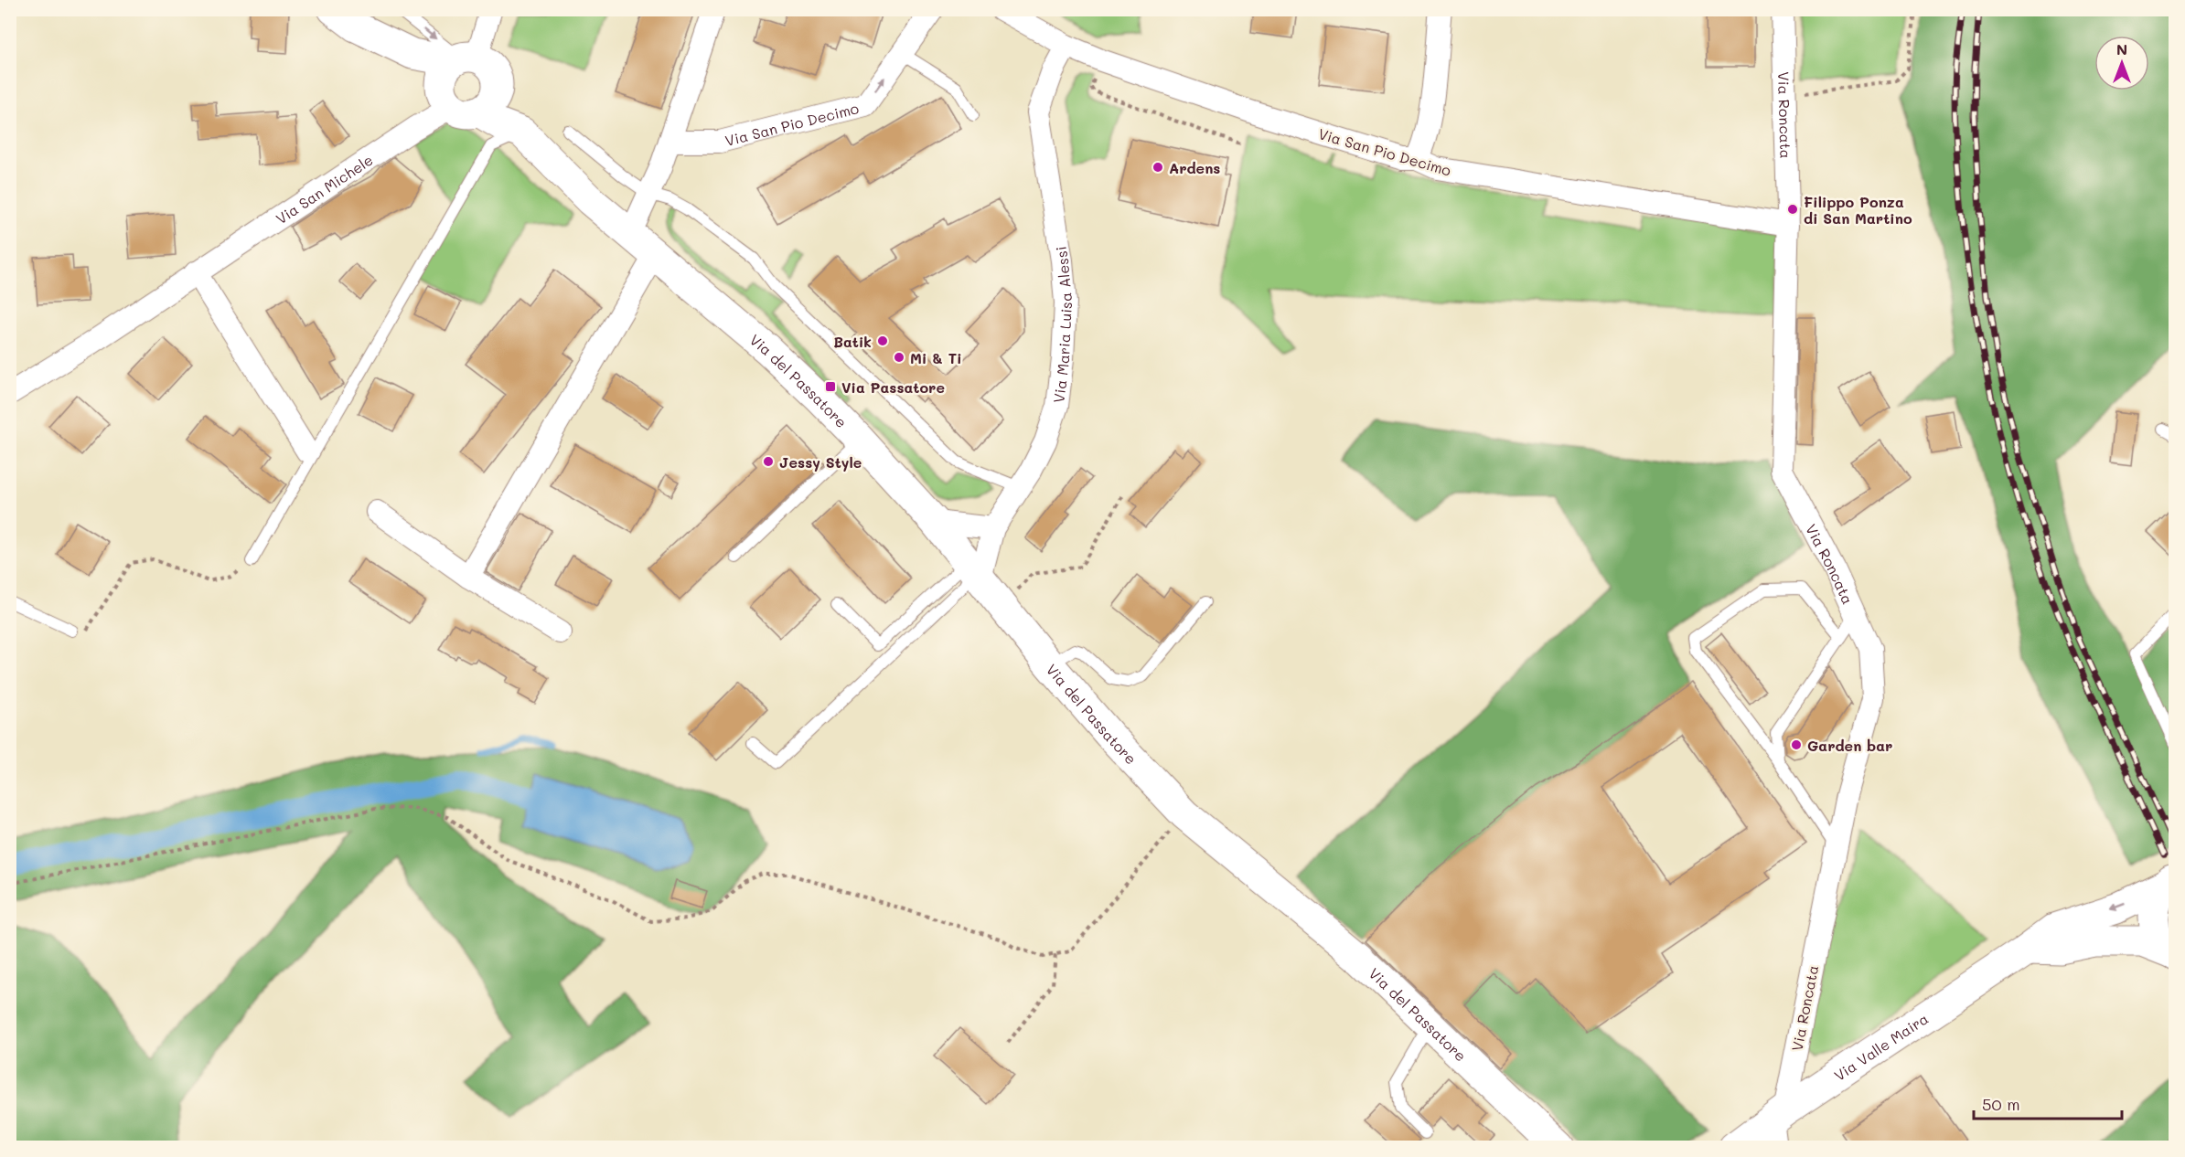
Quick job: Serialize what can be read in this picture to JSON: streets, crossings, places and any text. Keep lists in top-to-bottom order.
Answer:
{
  "streets": {
    "street": [
      "Via Roncata",
      "Via San Pio Decimo",
      "Via San Michele",
      "Via Maria Luisa Alessi",
      "Via del Passatore",
      "Via Valle Maira"
    ]
  },
  "crossings": [
    ["Via Roncata", "Via San Pio Decimo"],
    ["Via Roncata", "Via Valle Maira"],
    ["Via San Pio Decimo", "Via Maria Luisa Alessi"],
    ["Via San Michele", "Via del Passatore"],
    ["Via Maria Luisa Alessi", "Via del Passatore"]
  ],
  "places": {
    "other": [
      "Ardens",
      "Filippo Ponza di San Martino",
      "Batik",
      "Mi & Ti",
      "Jessy Style",
      "Garden bar"
    ],
    "transit": ["Via Passatore"]
  },
  "scale_bar": "50 m",
  "north": "top"
}
